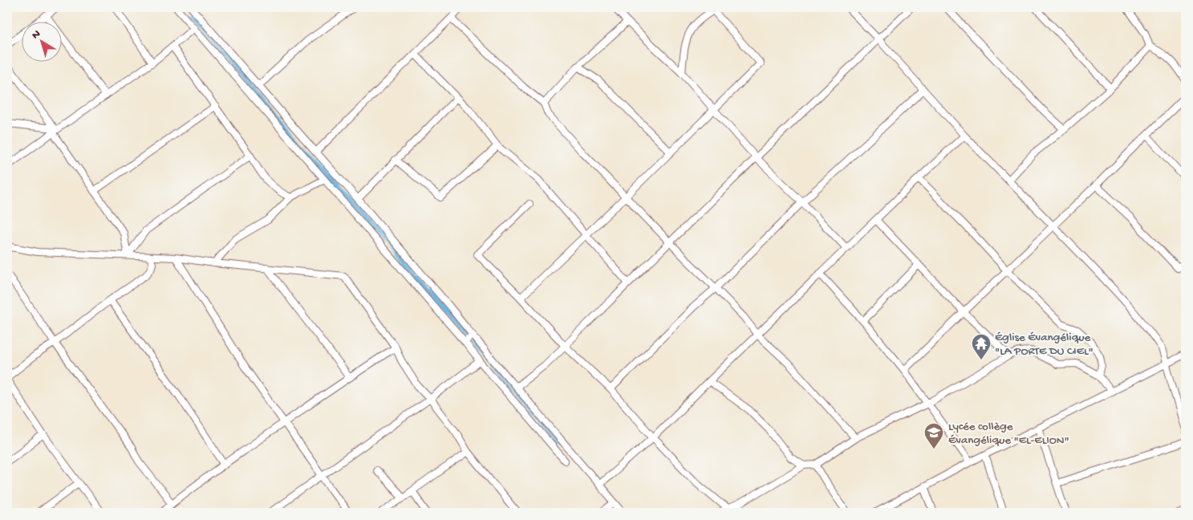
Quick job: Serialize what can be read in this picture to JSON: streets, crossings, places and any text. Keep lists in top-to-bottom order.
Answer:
{
  "places": {
    "temple": ["Église Évangélique \"LA PORTE DU CIEL\""],
    "school or university": ["Lycée collège Évangélique \"EL-ELION\""]
  },
  "north": "top left"
}
